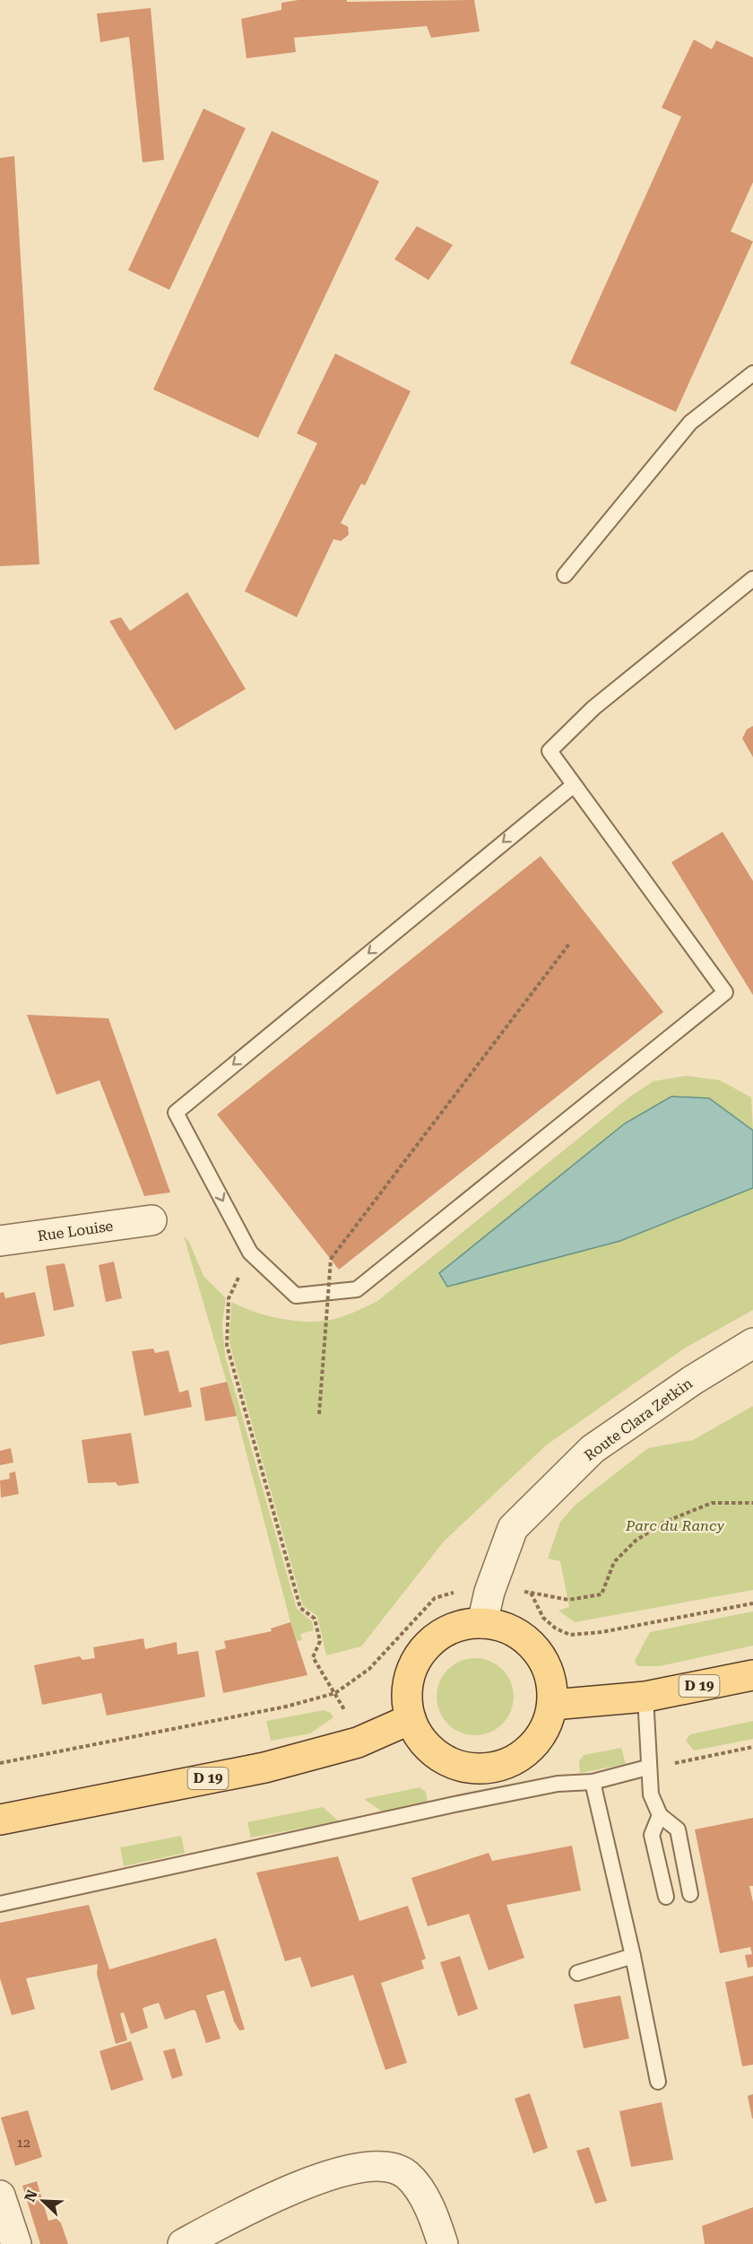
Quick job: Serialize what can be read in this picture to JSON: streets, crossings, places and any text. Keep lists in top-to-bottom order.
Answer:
{
  "streets": {
    "main road": ["D 19"],
    "street": ["Rue Louise", "Route Clara Zetkin"]
  },
  "crossings": [
    ["Route Clara Zetkin", "D 19"]
  ],
  "parks": ["Parc du Rancy"],
  "house_numbers": ["12"],
  "north": "top left"
}
